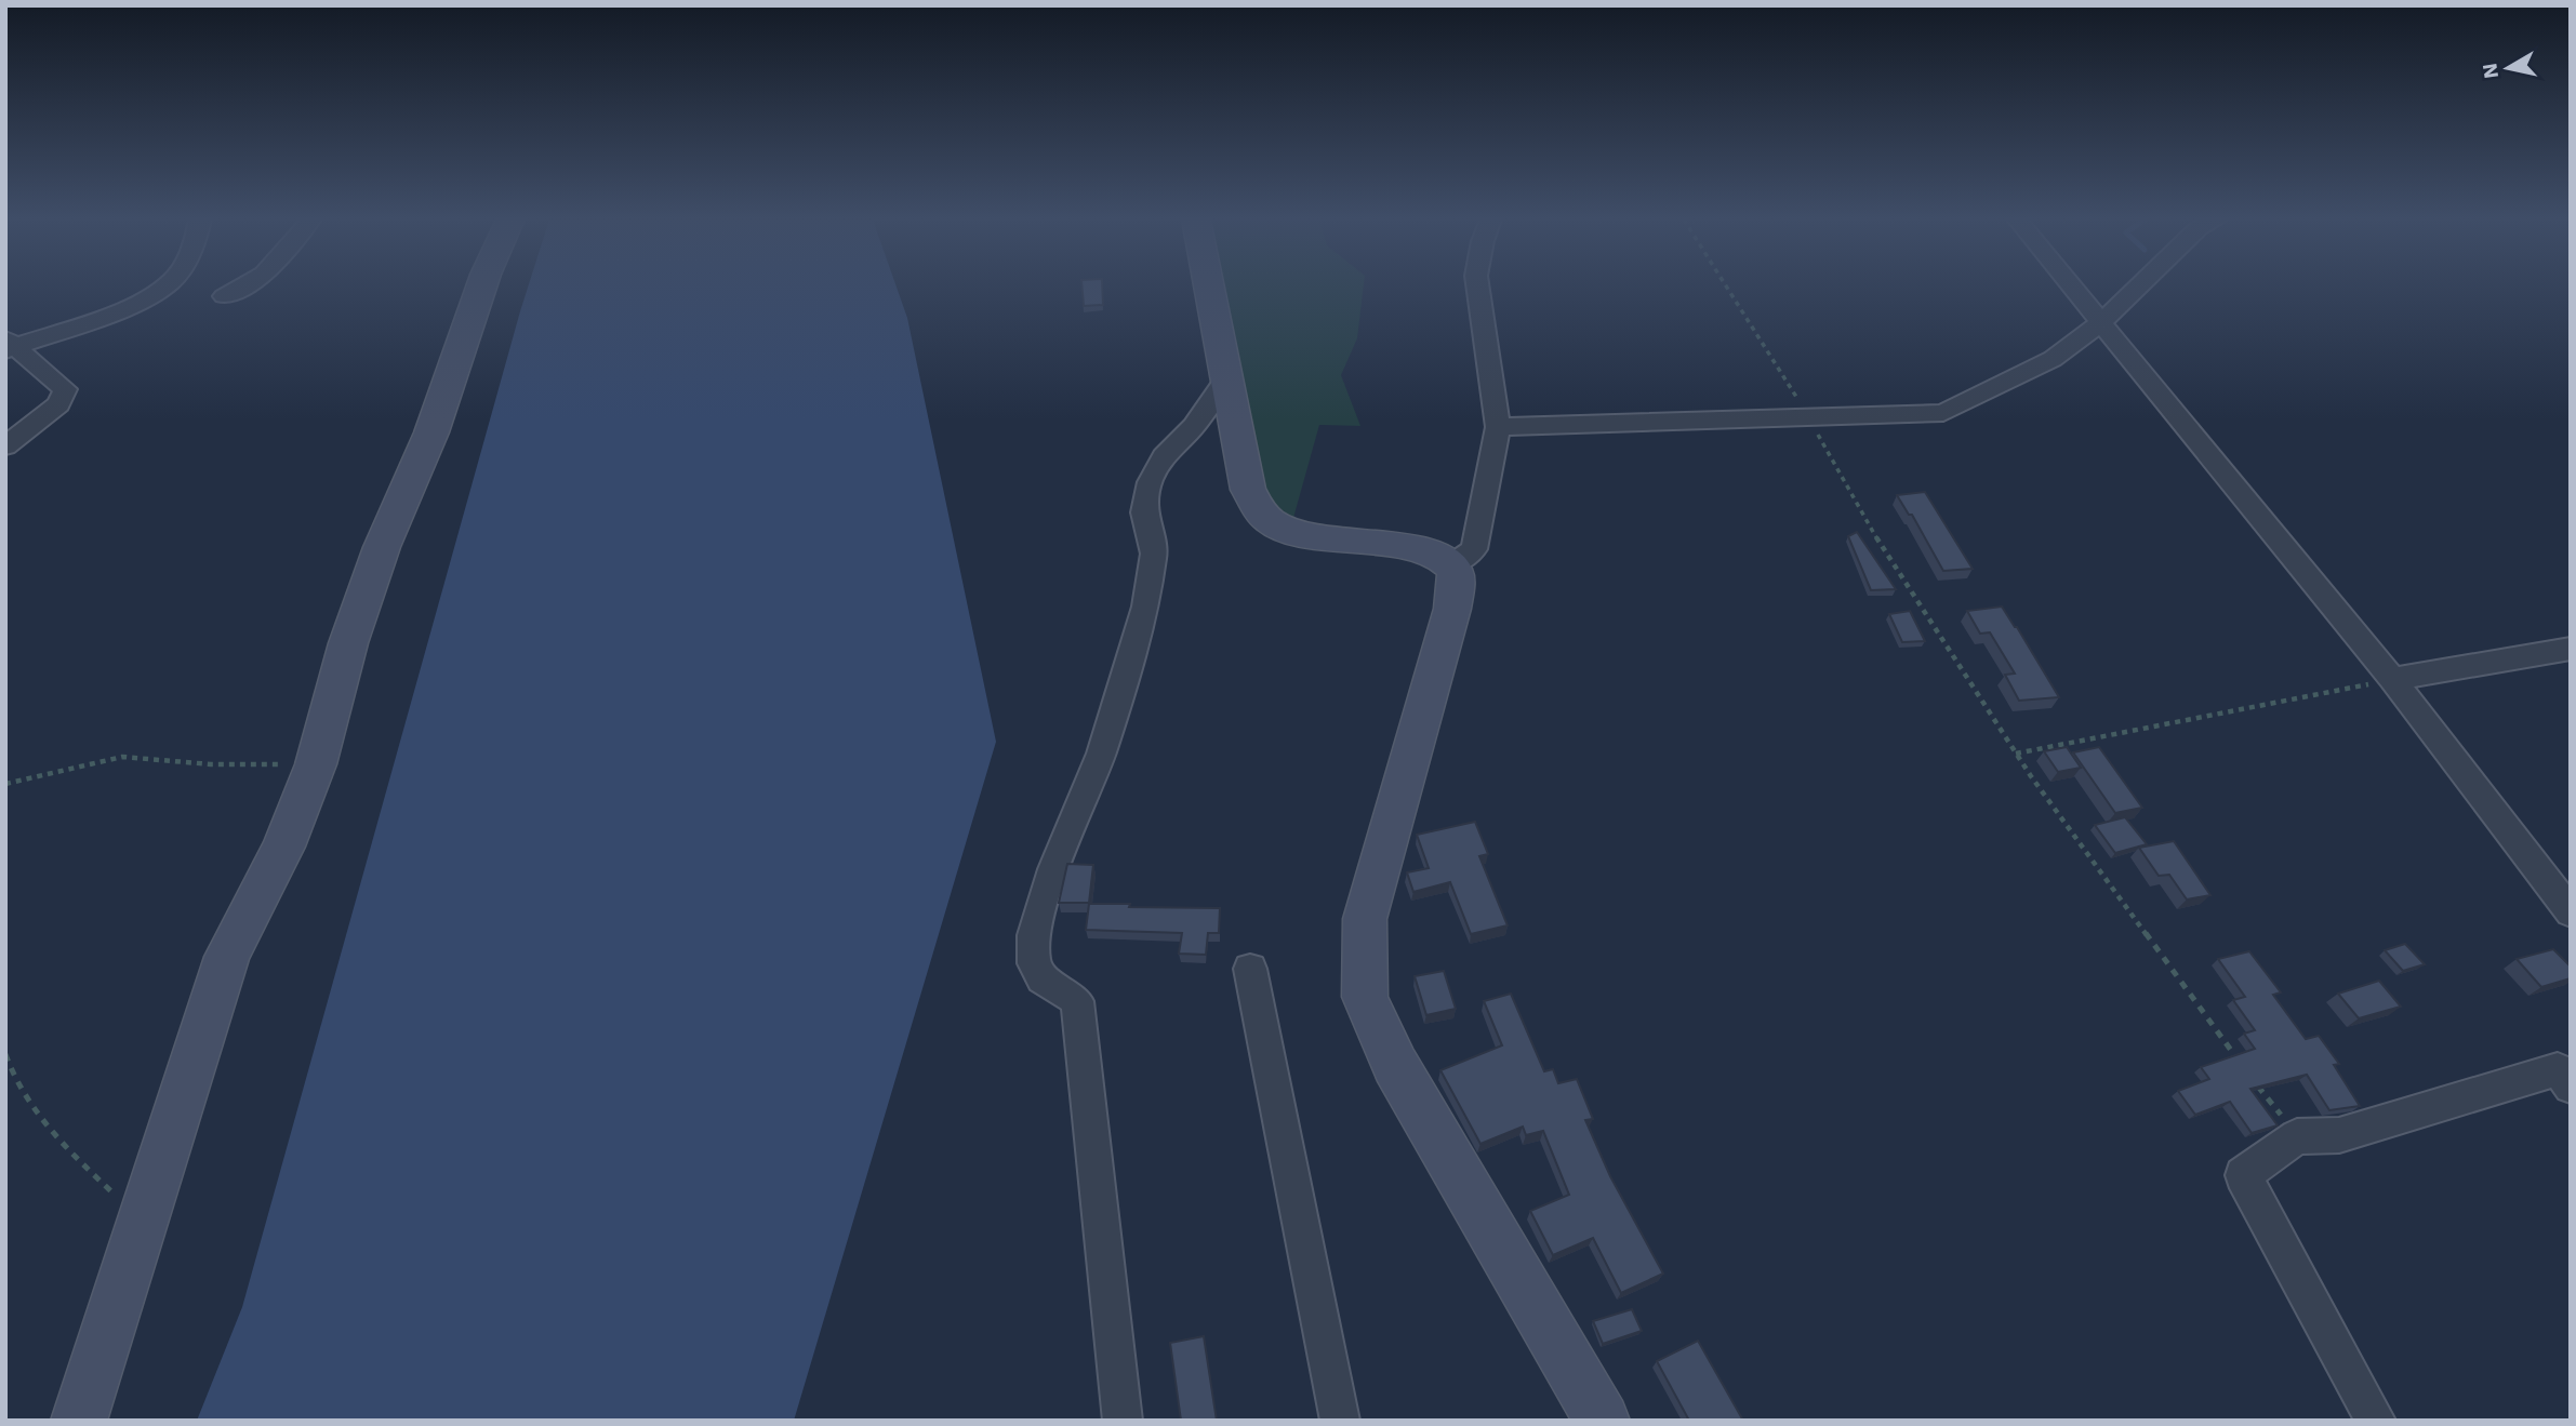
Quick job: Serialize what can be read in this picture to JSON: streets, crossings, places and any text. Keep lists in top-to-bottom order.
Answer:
{
  "north": "left"
}
